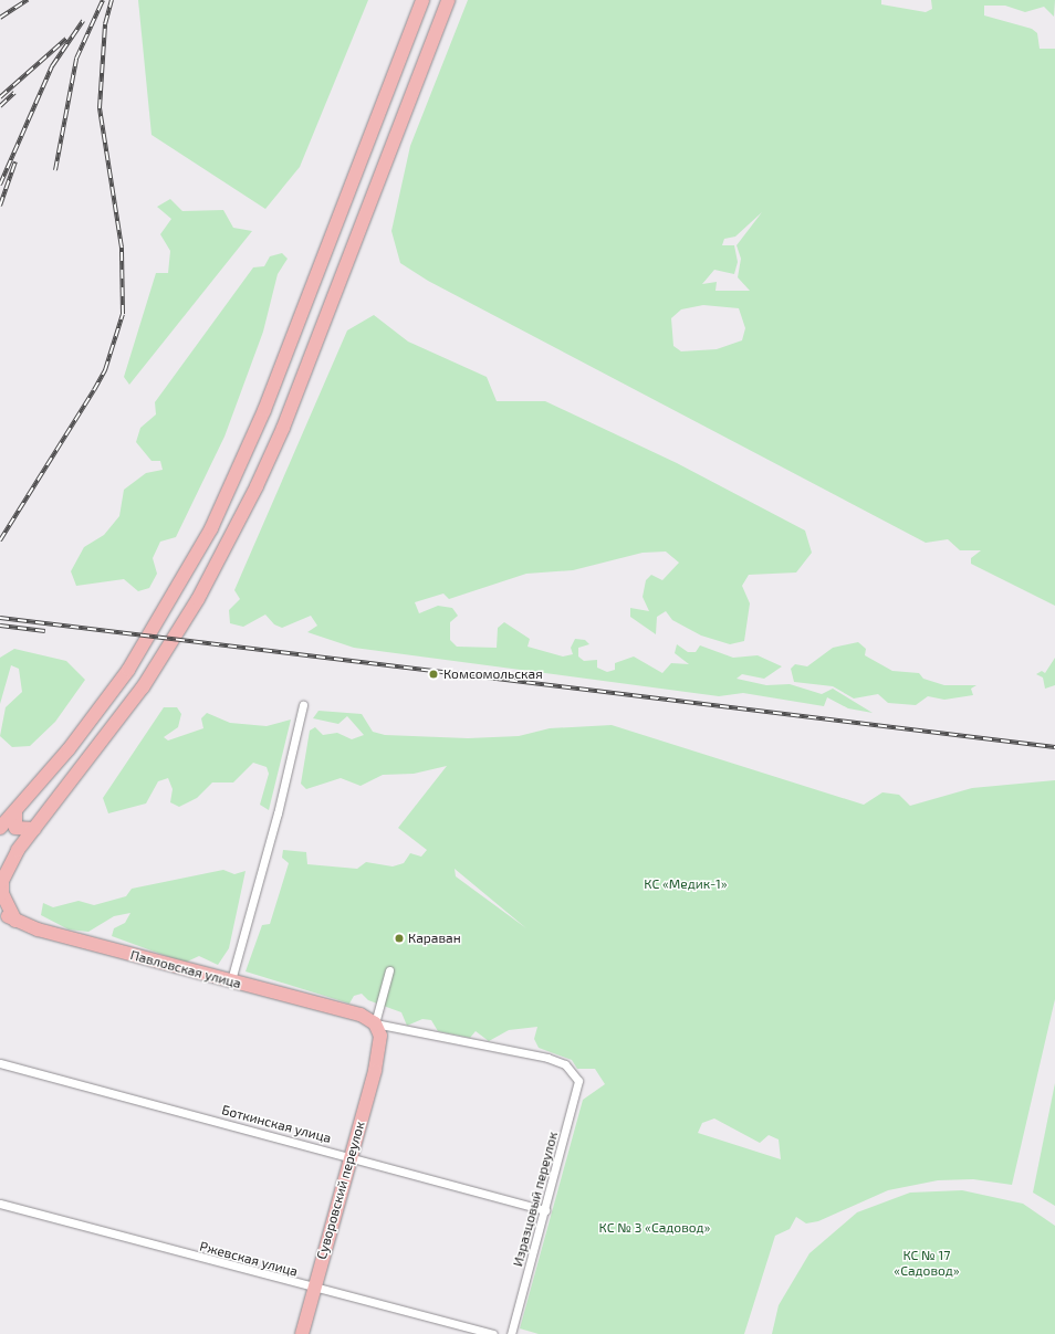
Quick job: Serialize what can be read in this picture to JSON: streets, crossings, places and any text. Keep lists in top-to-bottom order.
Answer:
{
  "streets": {
    "main road": ["Павловская улица", "Суворовский переулок"],
    "street": ["Боткинская улица", "Изразцовый переулок", "Ржевская улица"]
  },
  "crossings": [
    ["Павловская улица", "Суворовский переулок"],
    ["Павловская улица", "Изразцовый переулок"],
    ["Боткинская улица", "Суворовский переулок"],
    ["Боткинская улица", "Изразцовый переулок"],
    ["Суворовский переулок", "Ржевская улица"]
  ],
  "parks": ["КС «Медик-1»", "КС № 3 «Садовод»", "КС № 17 «Садовод»"],
  "places": ["Комсомольская", "Караван"]
}
